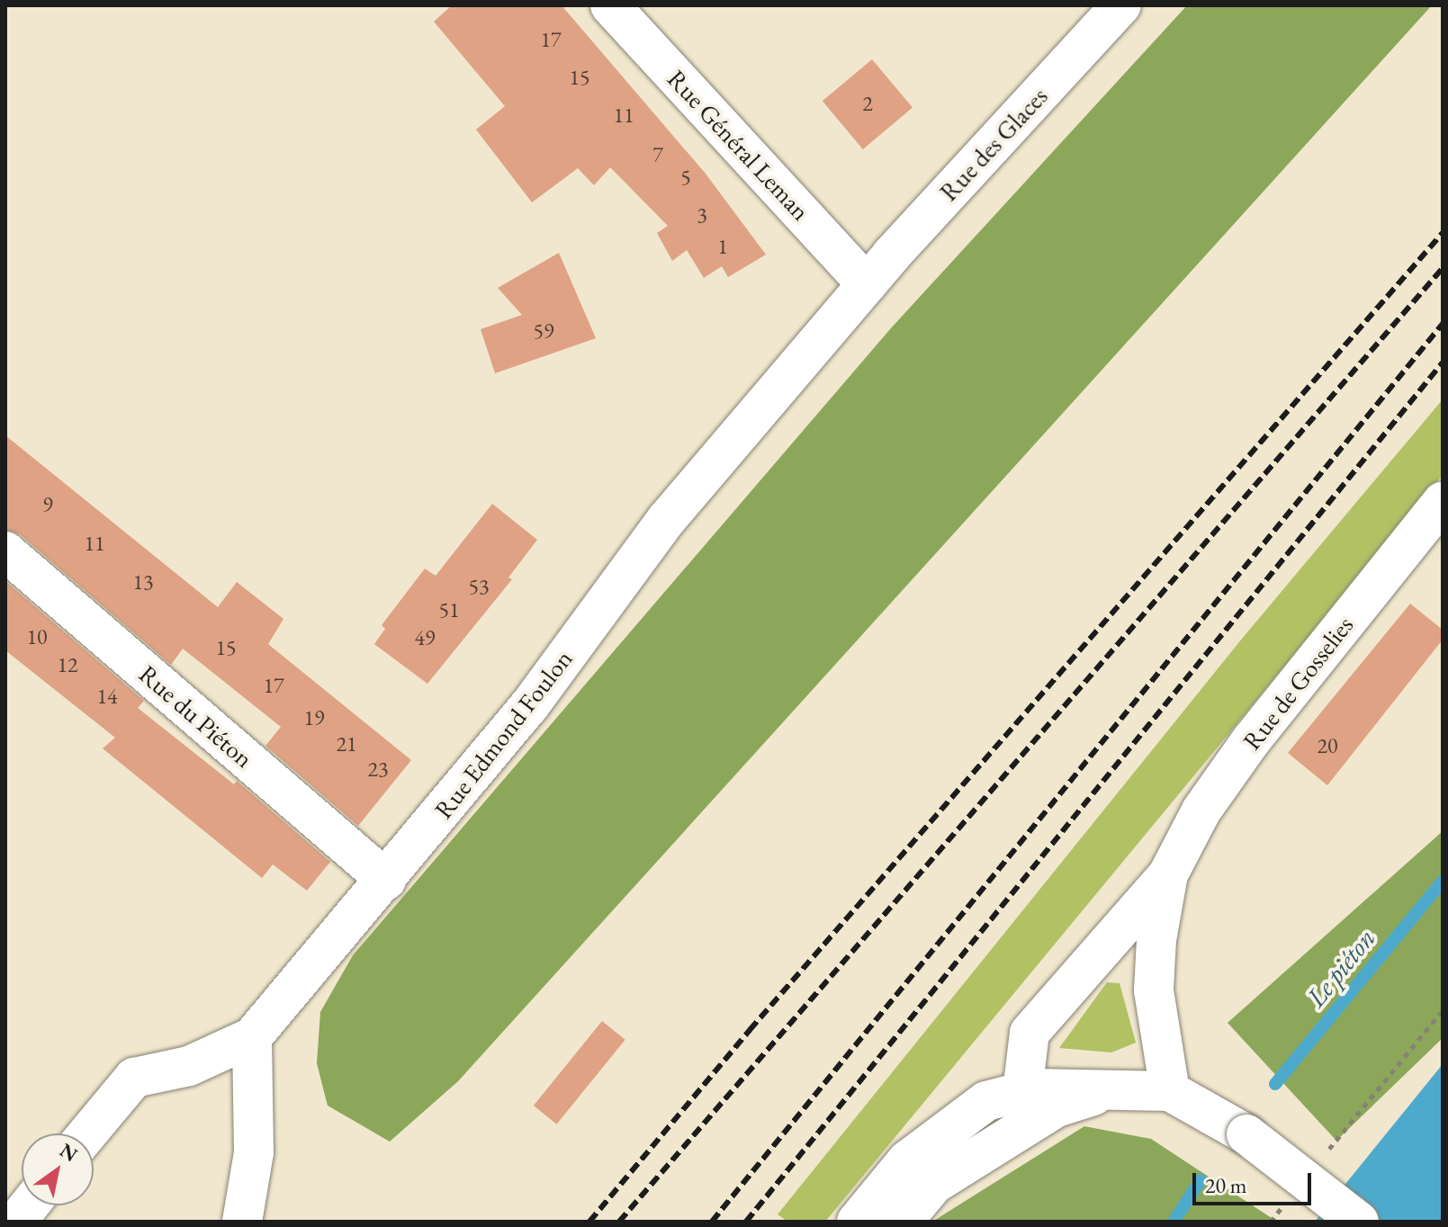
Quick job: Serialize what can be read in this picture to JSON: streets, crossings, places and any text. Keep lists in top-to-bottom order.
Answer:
{
  "streets": {
    "street": [
      "Rue des Glaces",
      "Rue Général Leman",
      "Rue de Gosselies",
      "Rue du Piéton",
      "Rue Edmond Foulon"
    ]
  },
  "crossings": [
    ["Rue des Glaces", "Rue Général Leman"],
    ["Rue des Glaces", "Rue Edmond Foulon"],
    ["Rue Général Leman", "Rue Edmond Foulon"],
    ["Rue du Piéton", "Rue Edmond Foulon"]
  ],
  "water": ["Le piéton"],
  "house_numbers": [
    "17",
    "15",
    "2",
    "11",
    "7",
    "5",
    "3",
    "1",
    "59",
    "9",
    "11",
    "13",
    "53",
    "51",
    "10",
    "49",
    "15",
    "12",
    "17",
    "14",
    "19",
    "21",
    "20",
    "23"
  ],
  "scale_bar": "20 m",
  "north": "top right"
}
